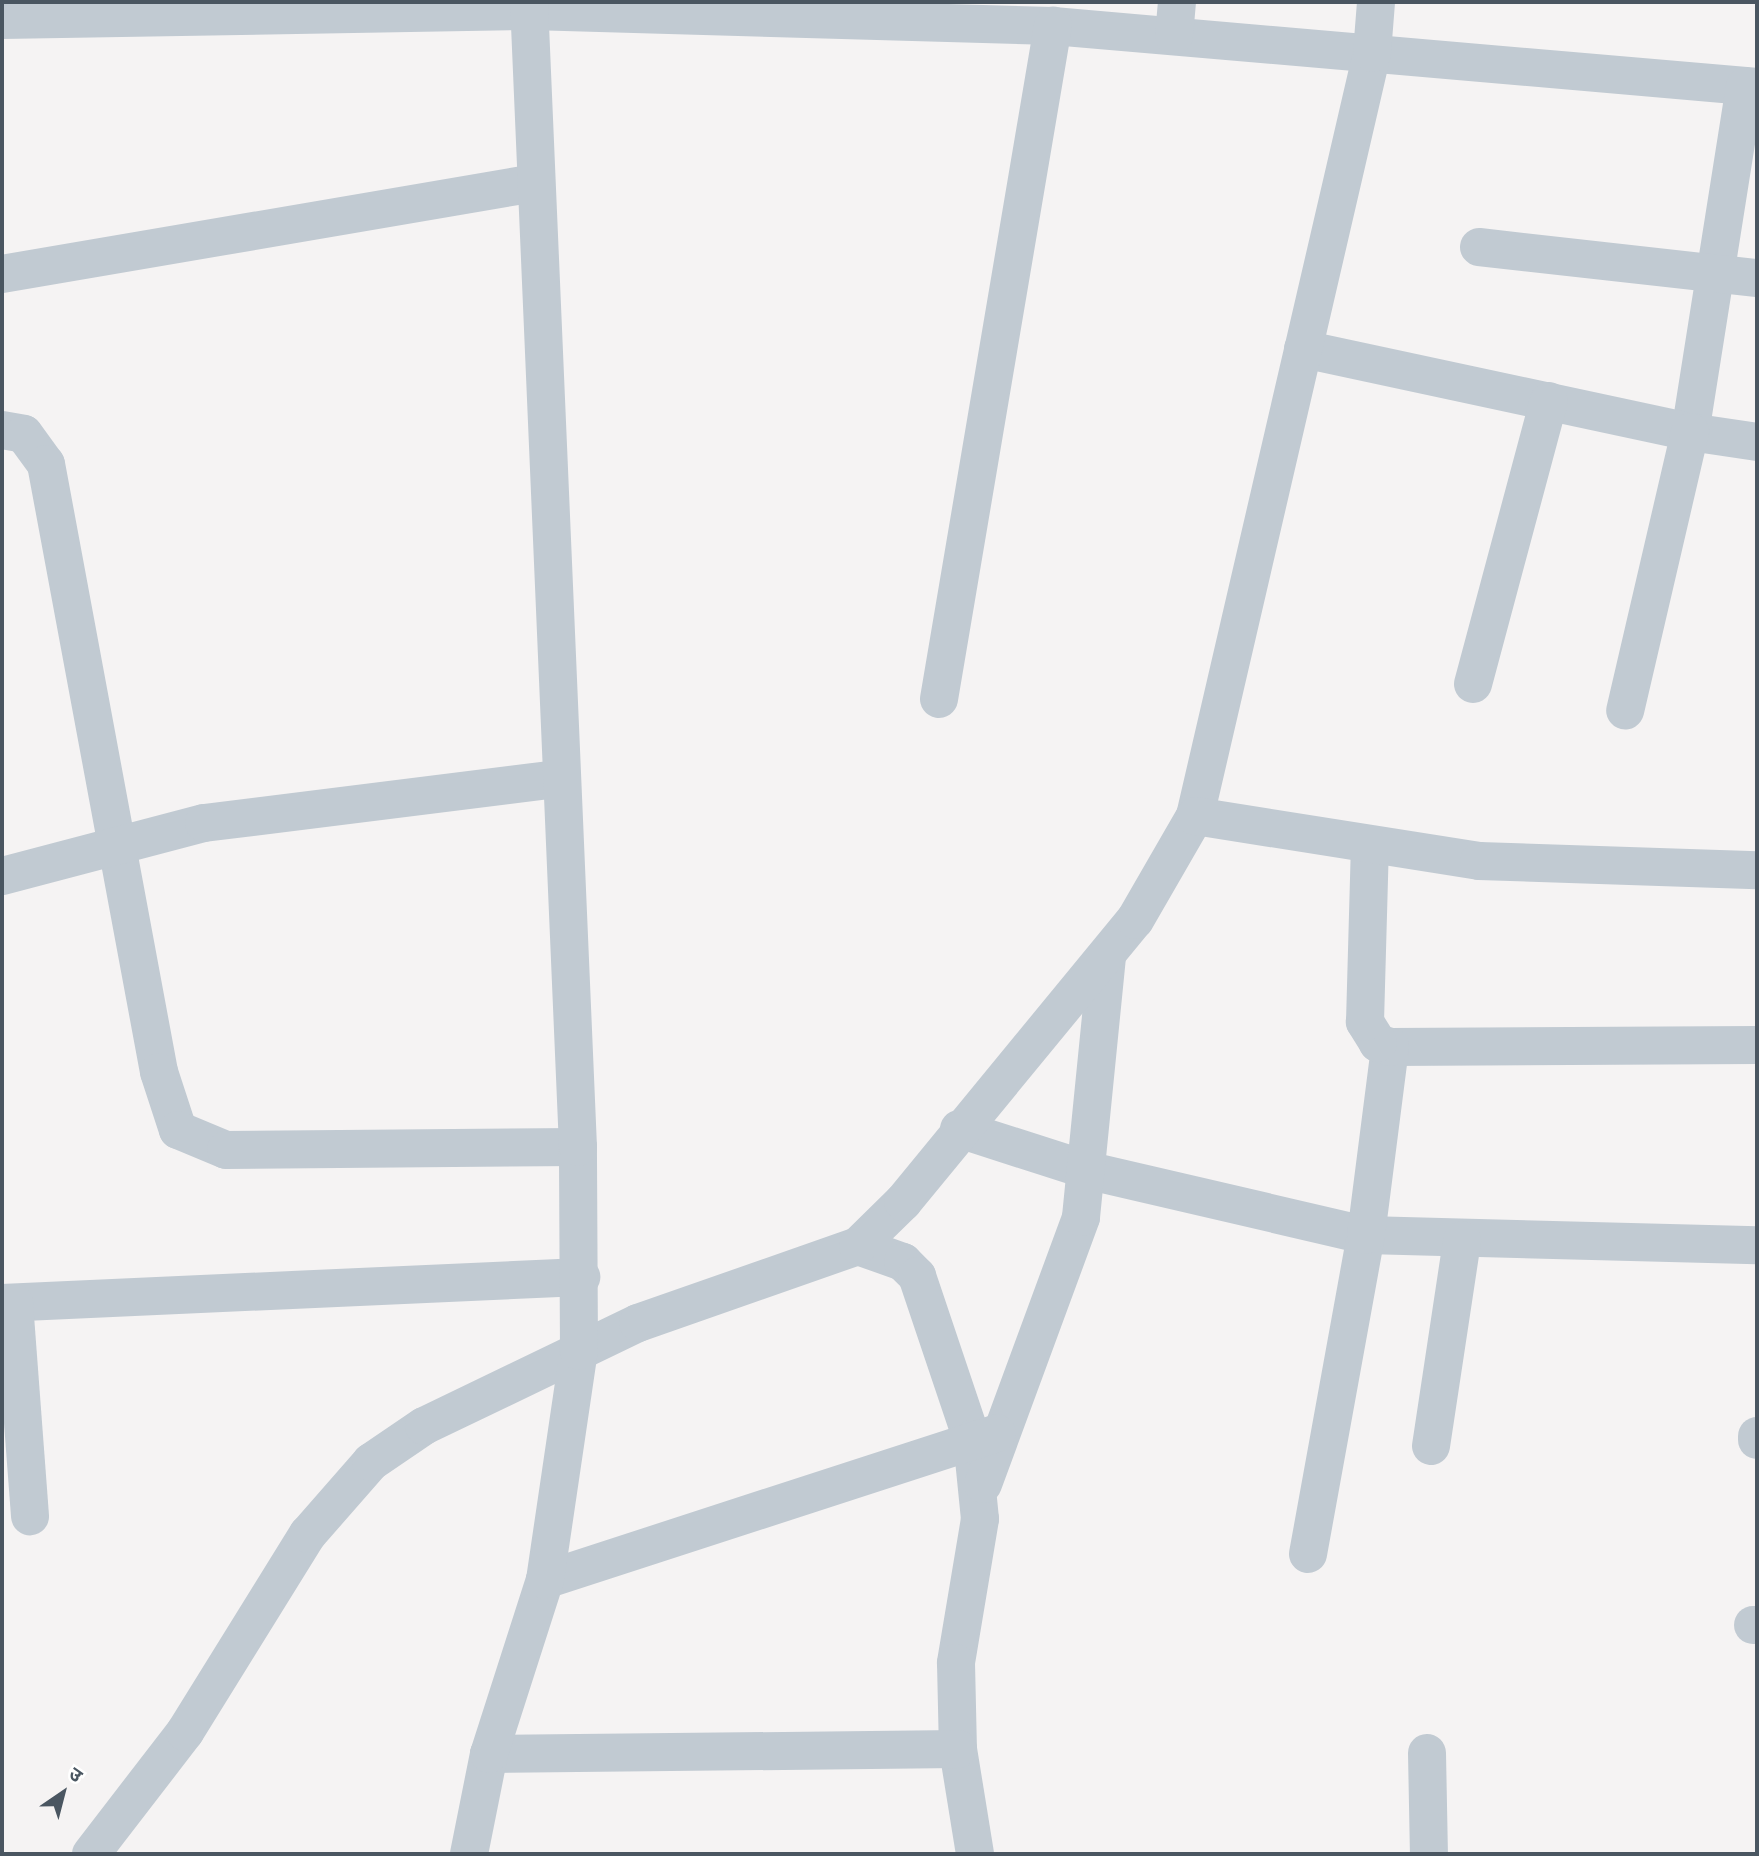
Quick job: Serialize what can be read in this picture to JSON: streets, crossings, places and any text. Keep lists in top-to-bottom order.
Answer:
{
  "north": "top right"
}
